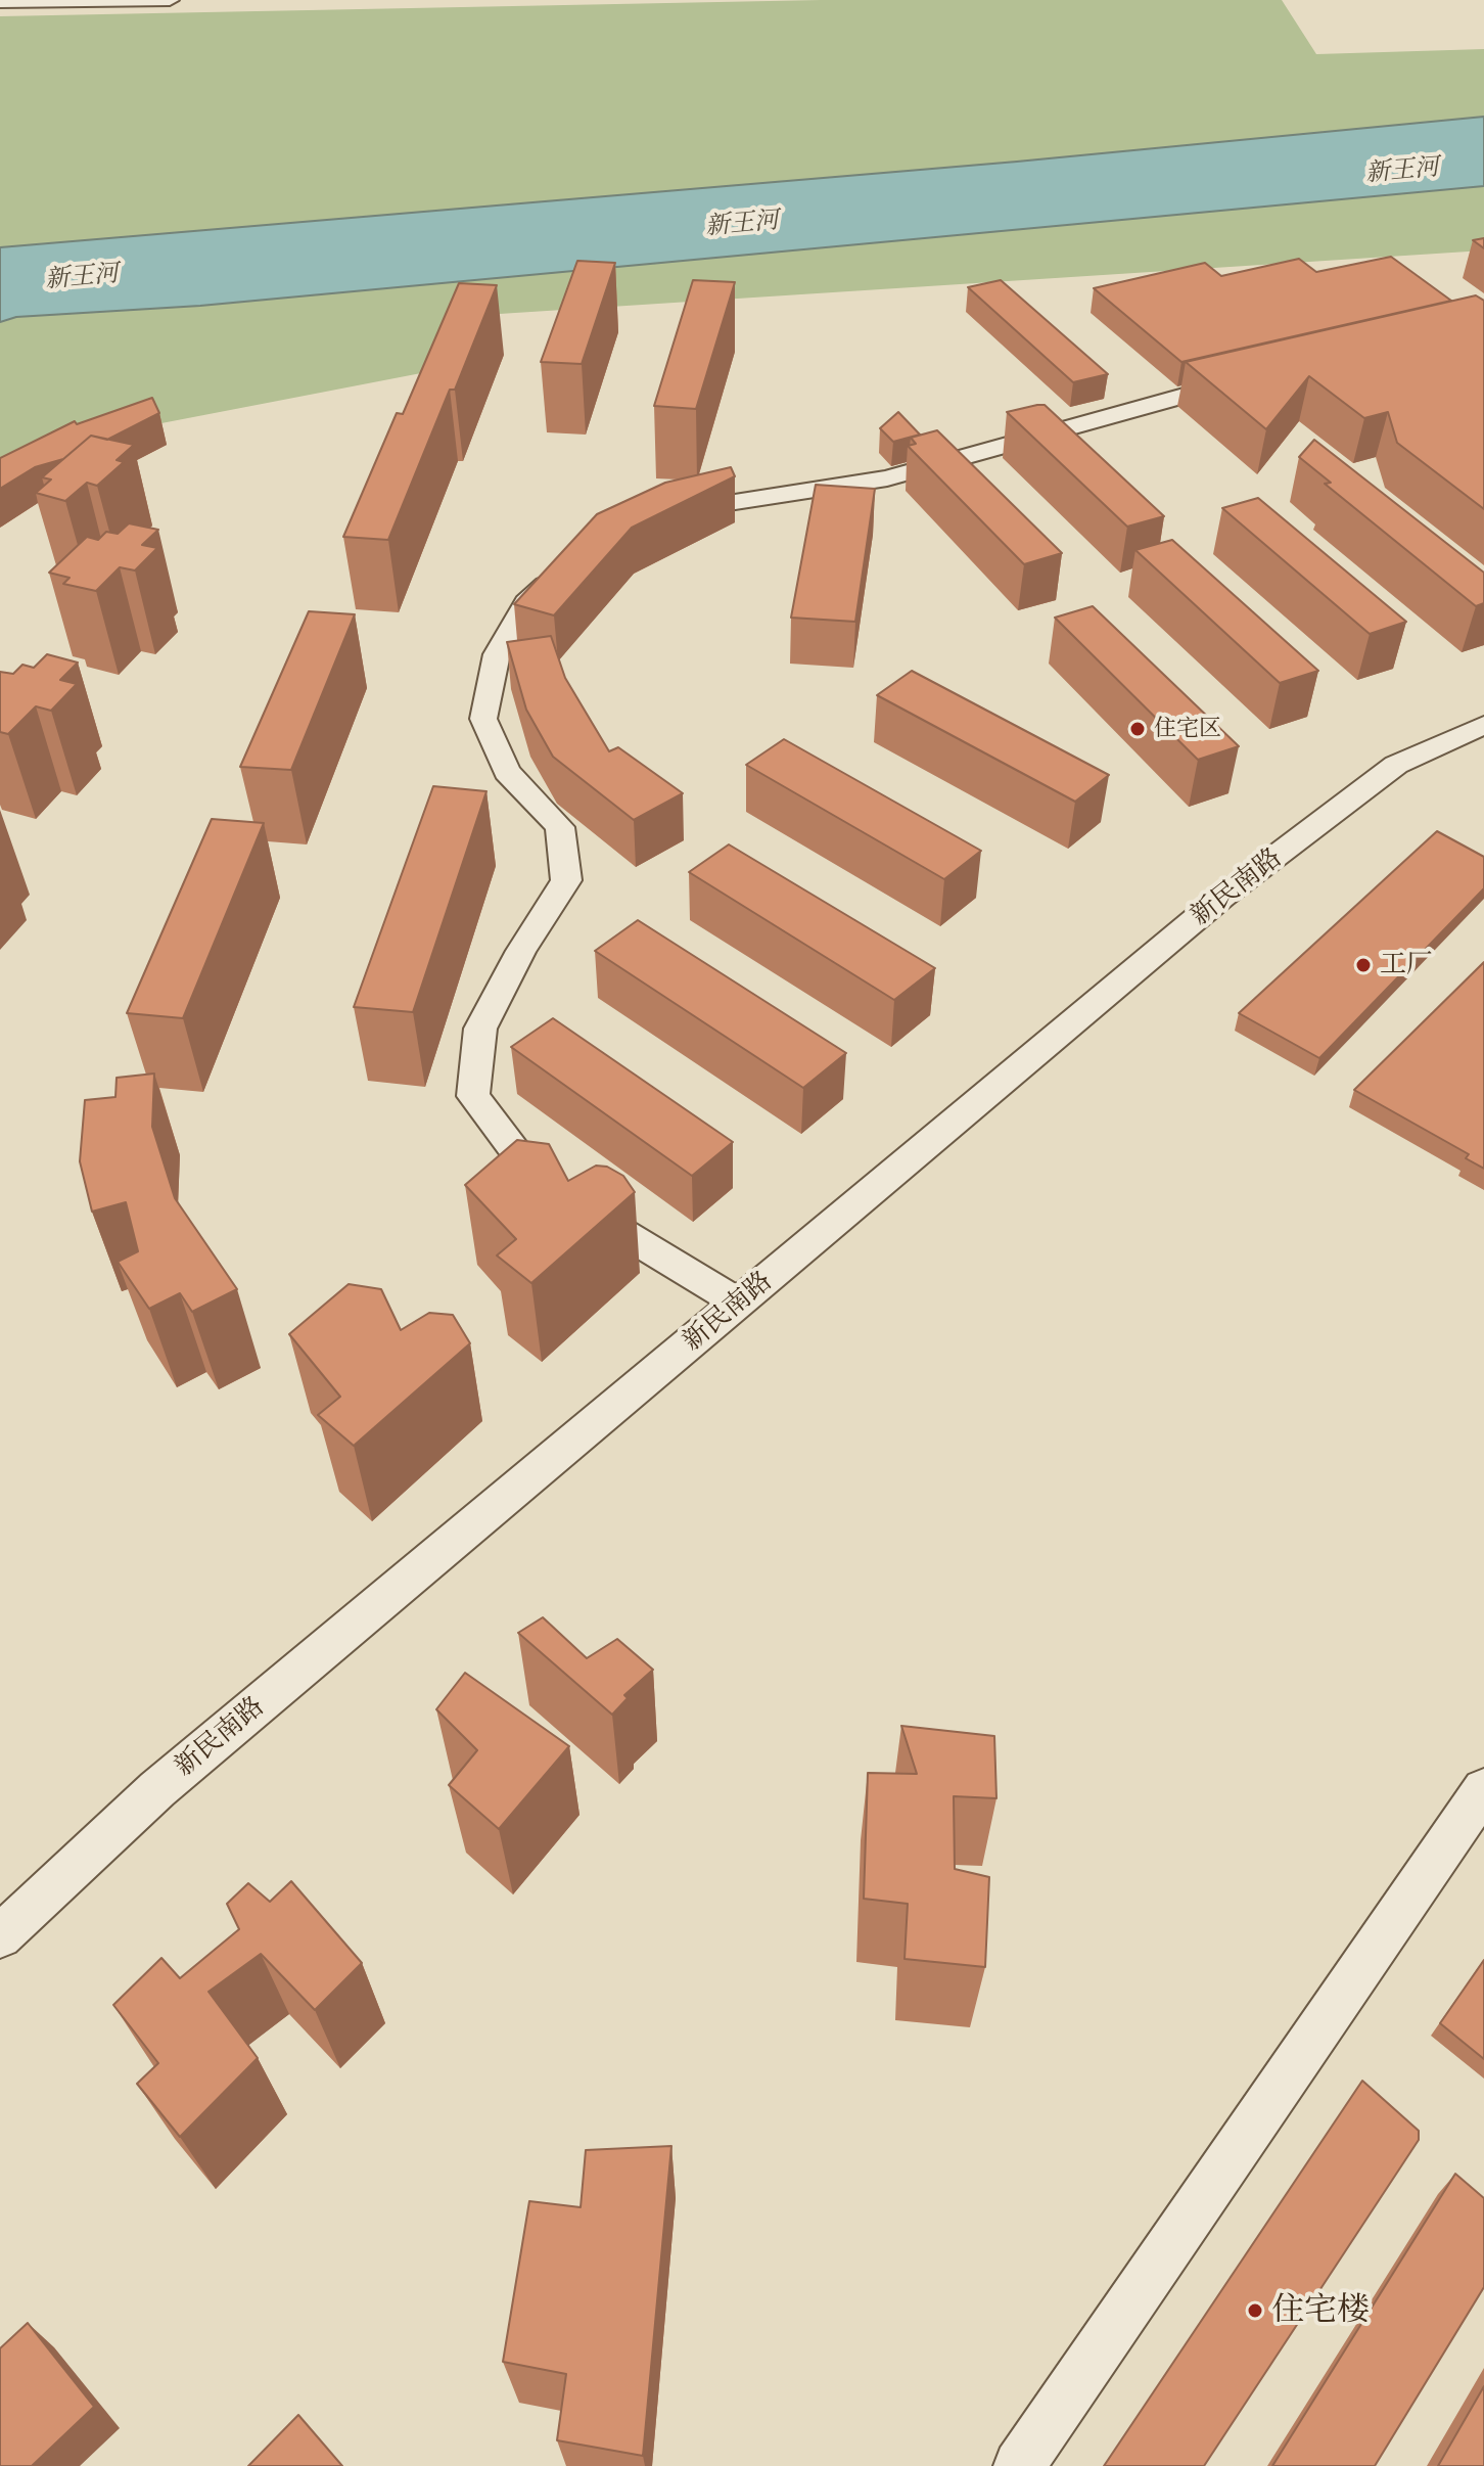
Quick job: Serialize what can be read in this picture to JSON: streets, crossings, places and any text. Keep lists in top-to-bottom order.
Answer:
{
  "streets": {
    "street": ["新民南路"]
  },
  "water": ["新王河"],
  "places": ["住宅区", "工厂", "住宅楼"]
}
